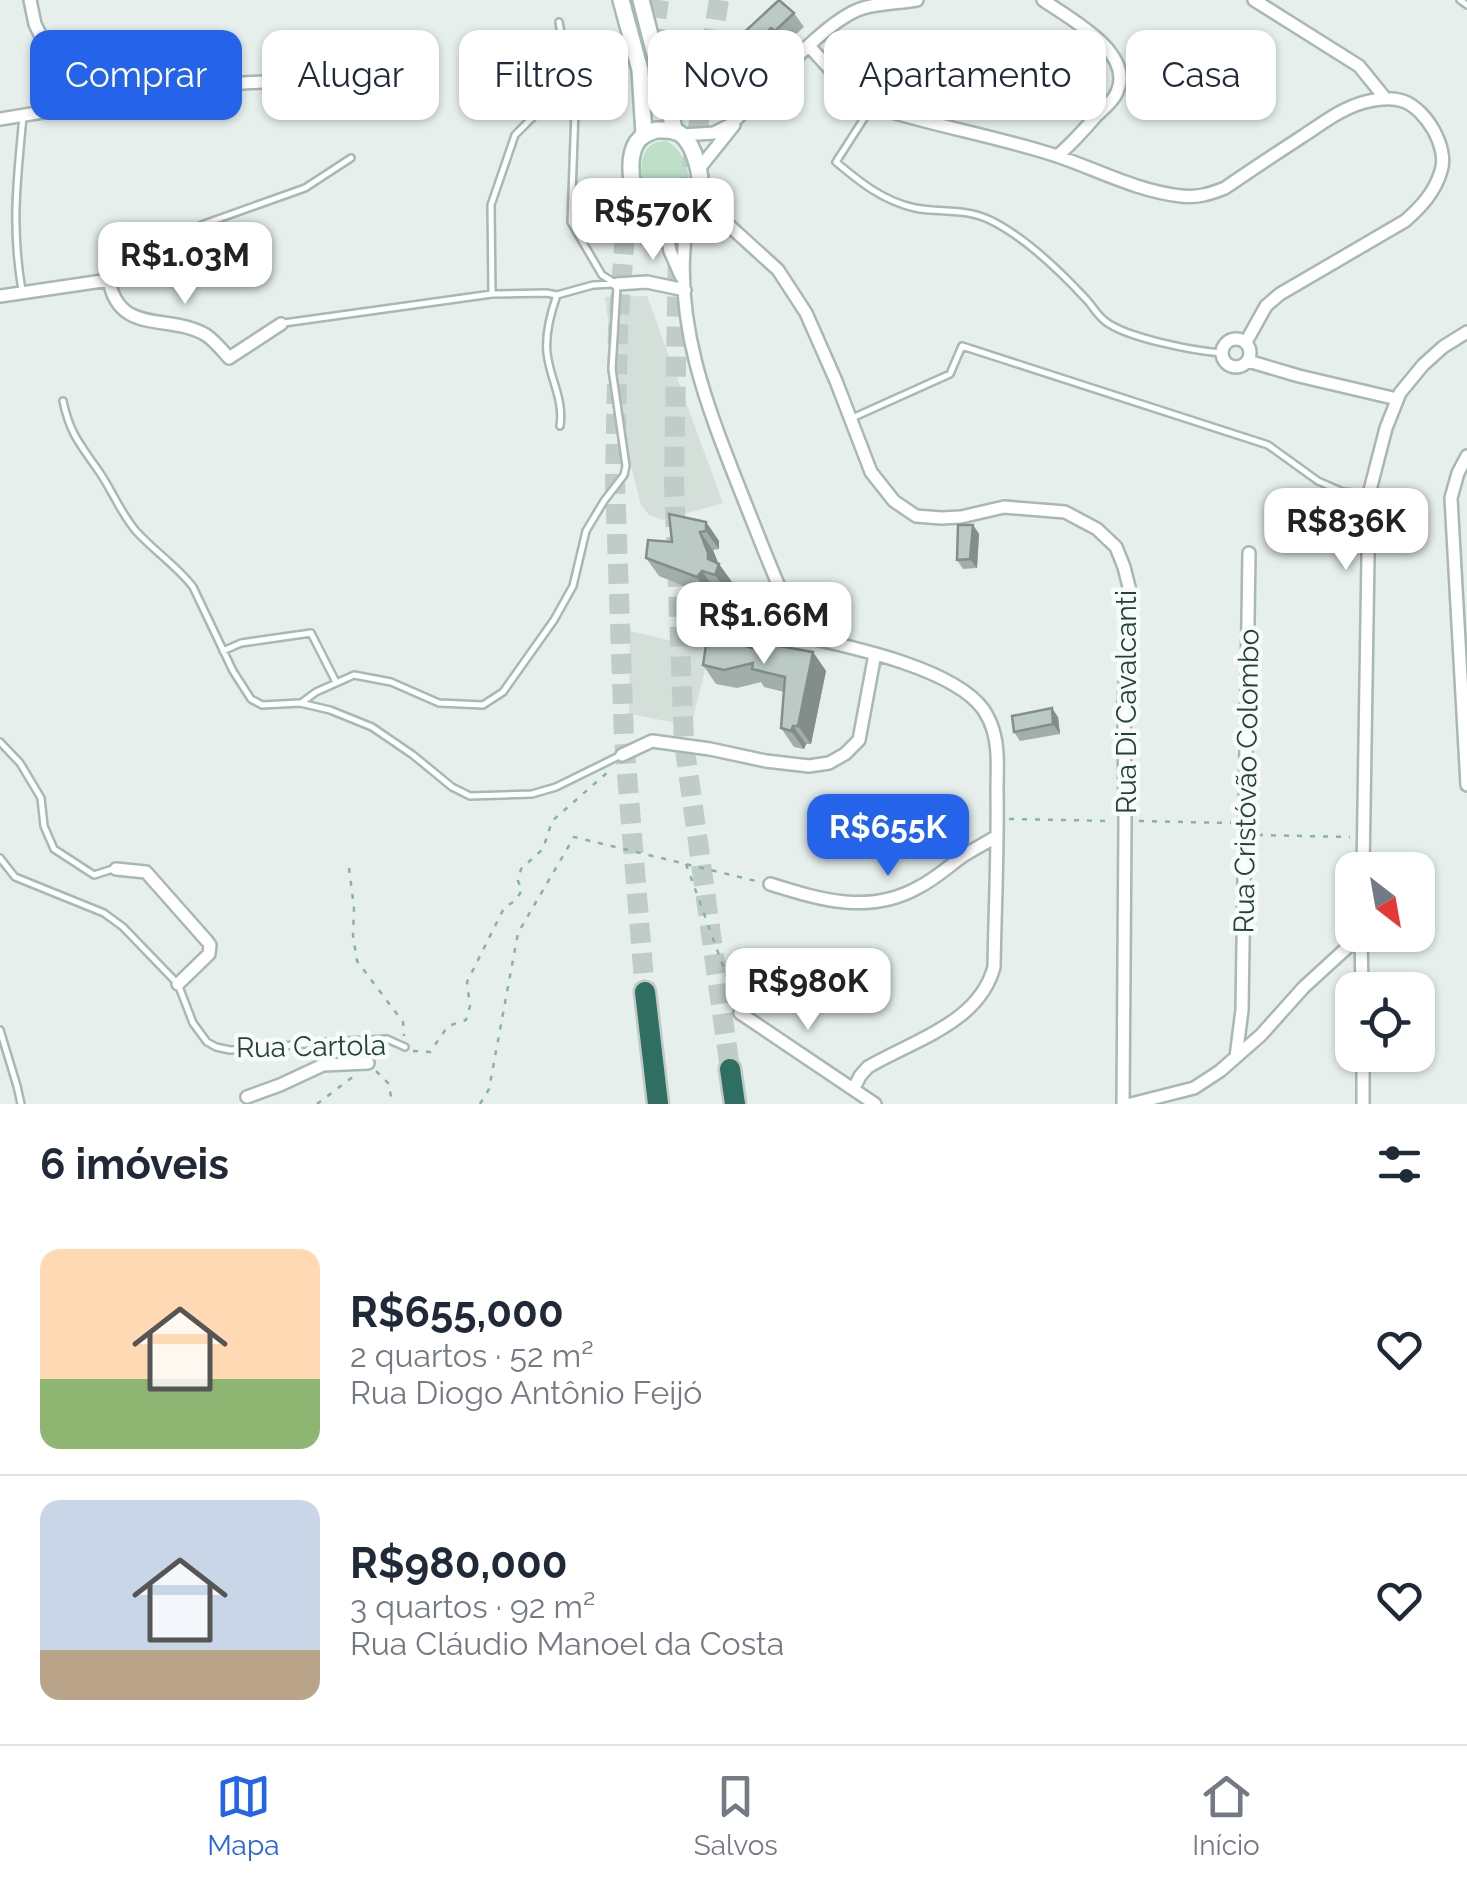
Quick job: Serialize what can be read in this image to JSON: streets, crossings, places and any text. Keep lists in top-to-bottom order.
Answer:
{
  "streets": {
    "street": ["Rua Di Cavalcanti", "Rua Cristóvão Colombo"],
    "lane": ["Rua Cartola"]
  },
  "north": "bottom right",
  "page": {
    "chip": [
      "Comprar",
      "Alugar",
      "Filtros",
      "Novo",
      "Apartamento",
      "Casa"
    ],
    "price": [
      "R$570K",
      "R$1.03M",
      "R$836K",
      "R$1.66M",
      "R$655K",
      "R$980K"
    ],
    "heading": "6 imóveis",
    "list": [
      {
        "name": "R$655,000",
        "note": "2 quartos · 52 m² · Rua Diogo Antônio Feijó"
      },
      {
        "name": "R$980,000",
        "note": "3 quartos · 92 m² · Rua Cláudio Manoel da Costa"
      }
    ],
    "tabs": ["Mapa", "Salvos", "Início"]
  }
}
